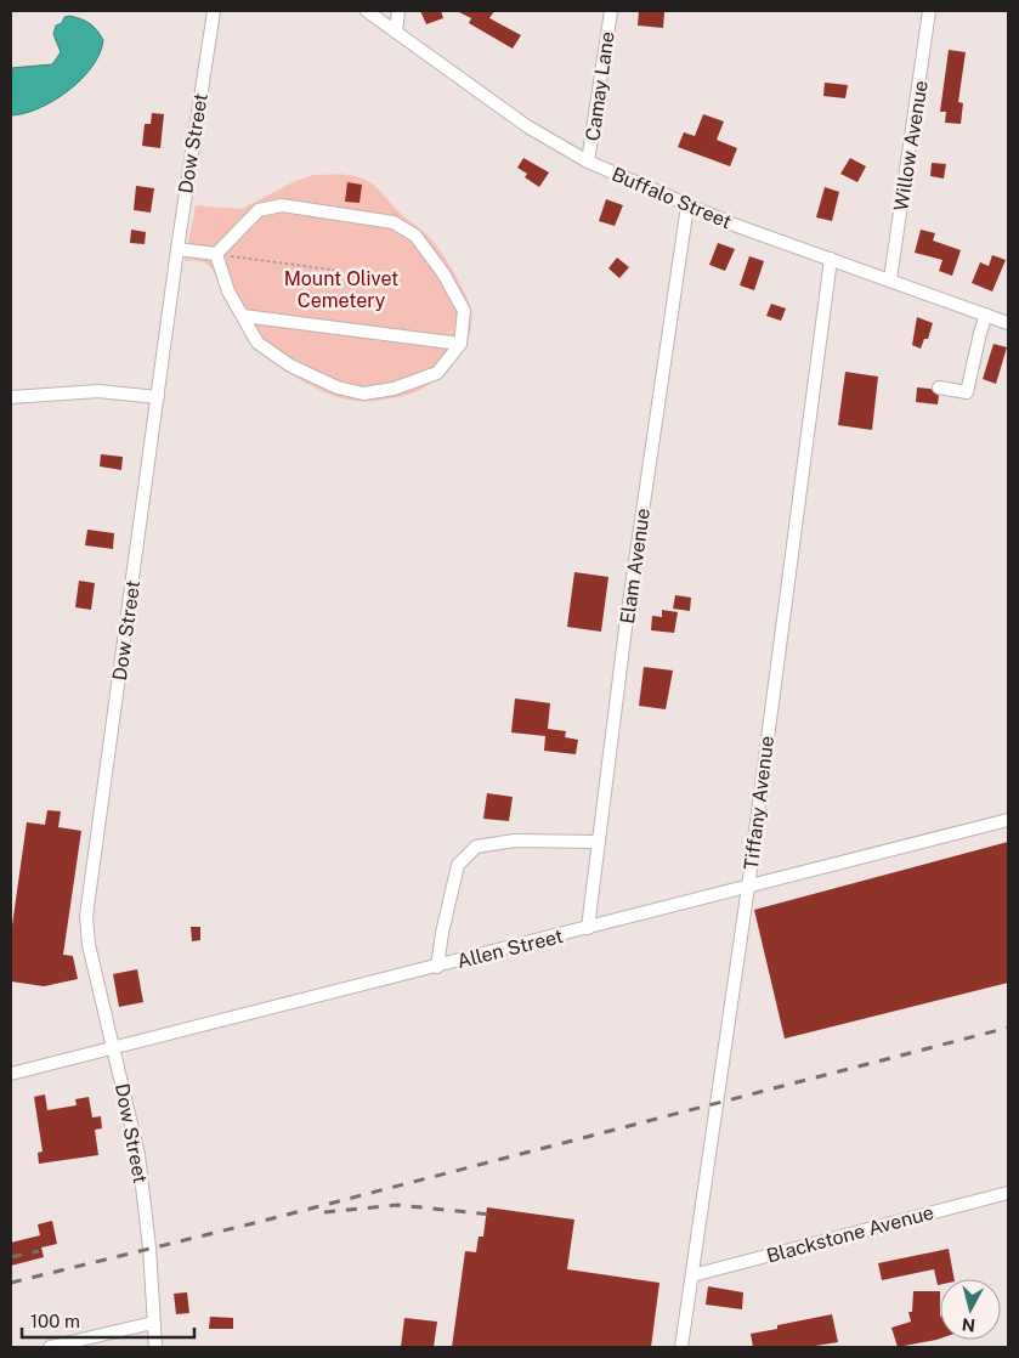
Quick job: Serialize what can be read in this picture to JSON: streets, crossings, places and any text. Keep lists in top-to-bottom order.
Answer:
{
  "streets": {
    "street": [
      "Camay Lane",
      "Dow Street",
      "Willow Avenue",
      "Buffalo Street",
      "Elam Avenue",
      "Tiffany Avenue",
      "Allen Street",
      "Blackstone Avenue"
    ]
  },
  "crossings": [
    ["Camay Lane", "Buffalo Street"],
    ["Dow Street", "Allen Street"],
    ["Willow Avenue", "Buffalo Street"],
    ["Buffalo Street", "Elam Avenue"],
    ["Buffalo Street", "Tiffany Avenue"],
    ["Elam Avenue", "Allen Street"],
    ["Tiffany Avenue", "Allen Street"],
    ["Tiffany Avenue", "Blackstone Avenue"]
  ],
  "parks": ["Mount Olivet Cemetery"],
  "scale_bar": "100 m",
  "north": "bottom"
}
